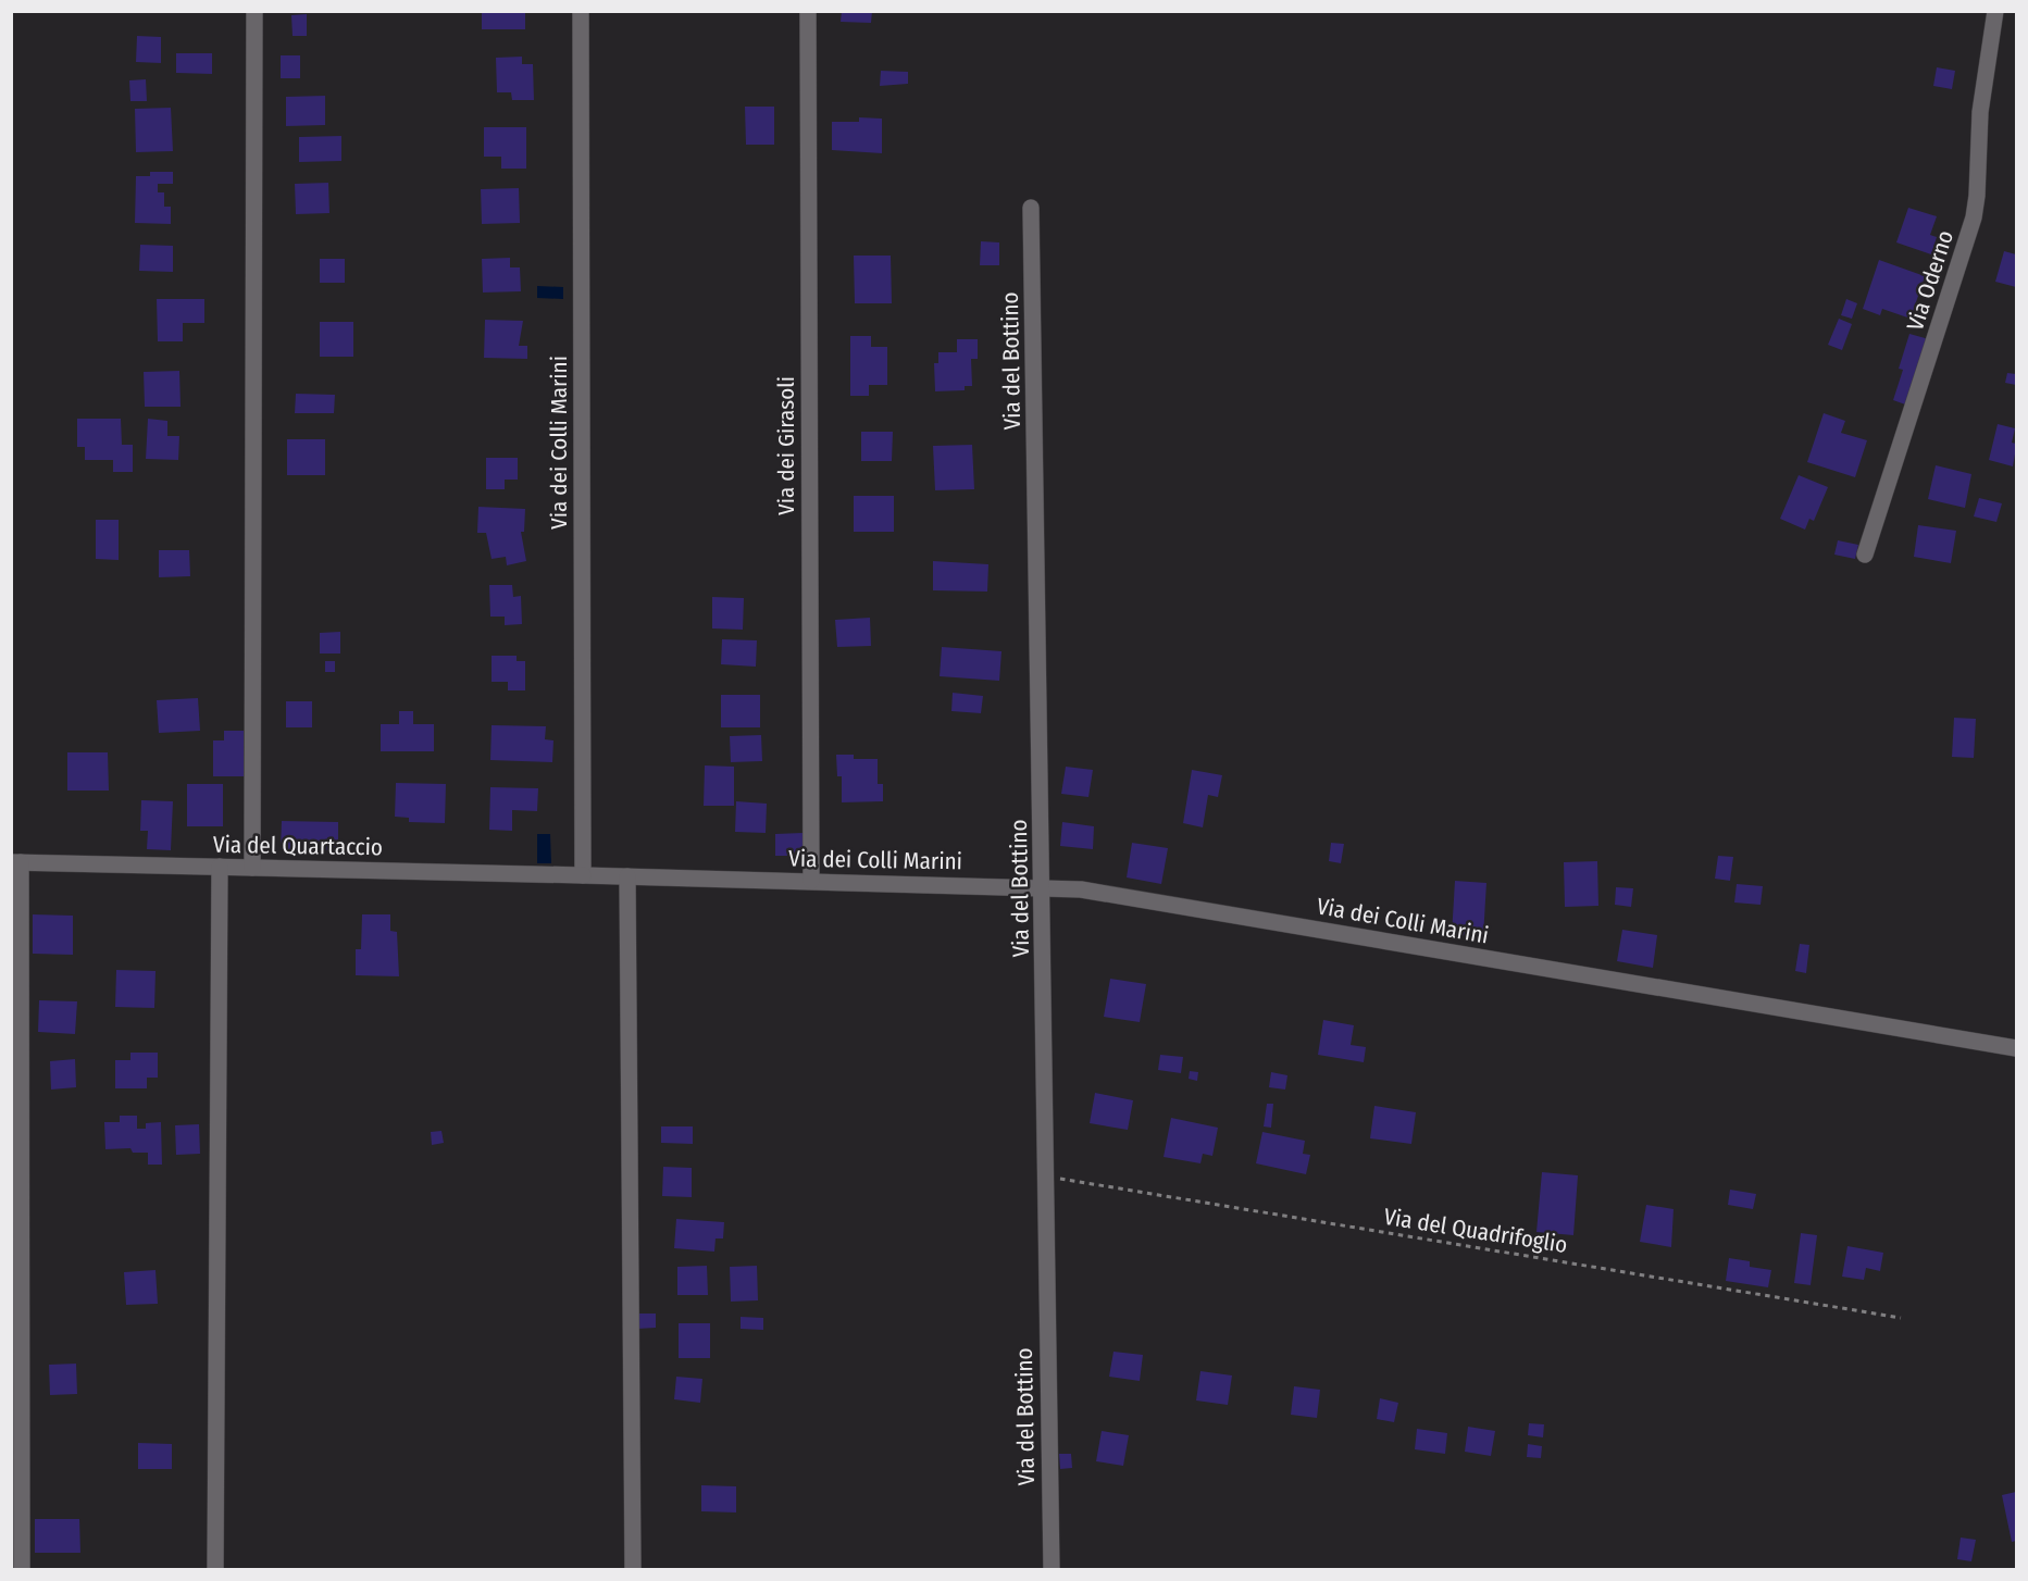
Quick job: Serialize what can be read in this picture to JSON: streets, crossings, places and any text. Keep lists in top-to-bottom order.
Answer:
{
  "streets": {
    "street": [
      "Via Oderno",
      "Via del Bottino",
      "Via dei Colli Marini",
      "Via dei Girasoli",
      "Via del Quartaccio"
    ],
    "path": ["Via del Quadrifoglio"]
  },
  "crossings": [
    ["Via del Bottino", "Via dei Colli Marini"],
    ["Via del Bottino", "Via del Quadrifoglio"],
    ["Via dei Colli Marini", "Via dei Girasoli"],
    ["Via dei Colli Marini", "Via del Quartaccio"]
  ]
}
